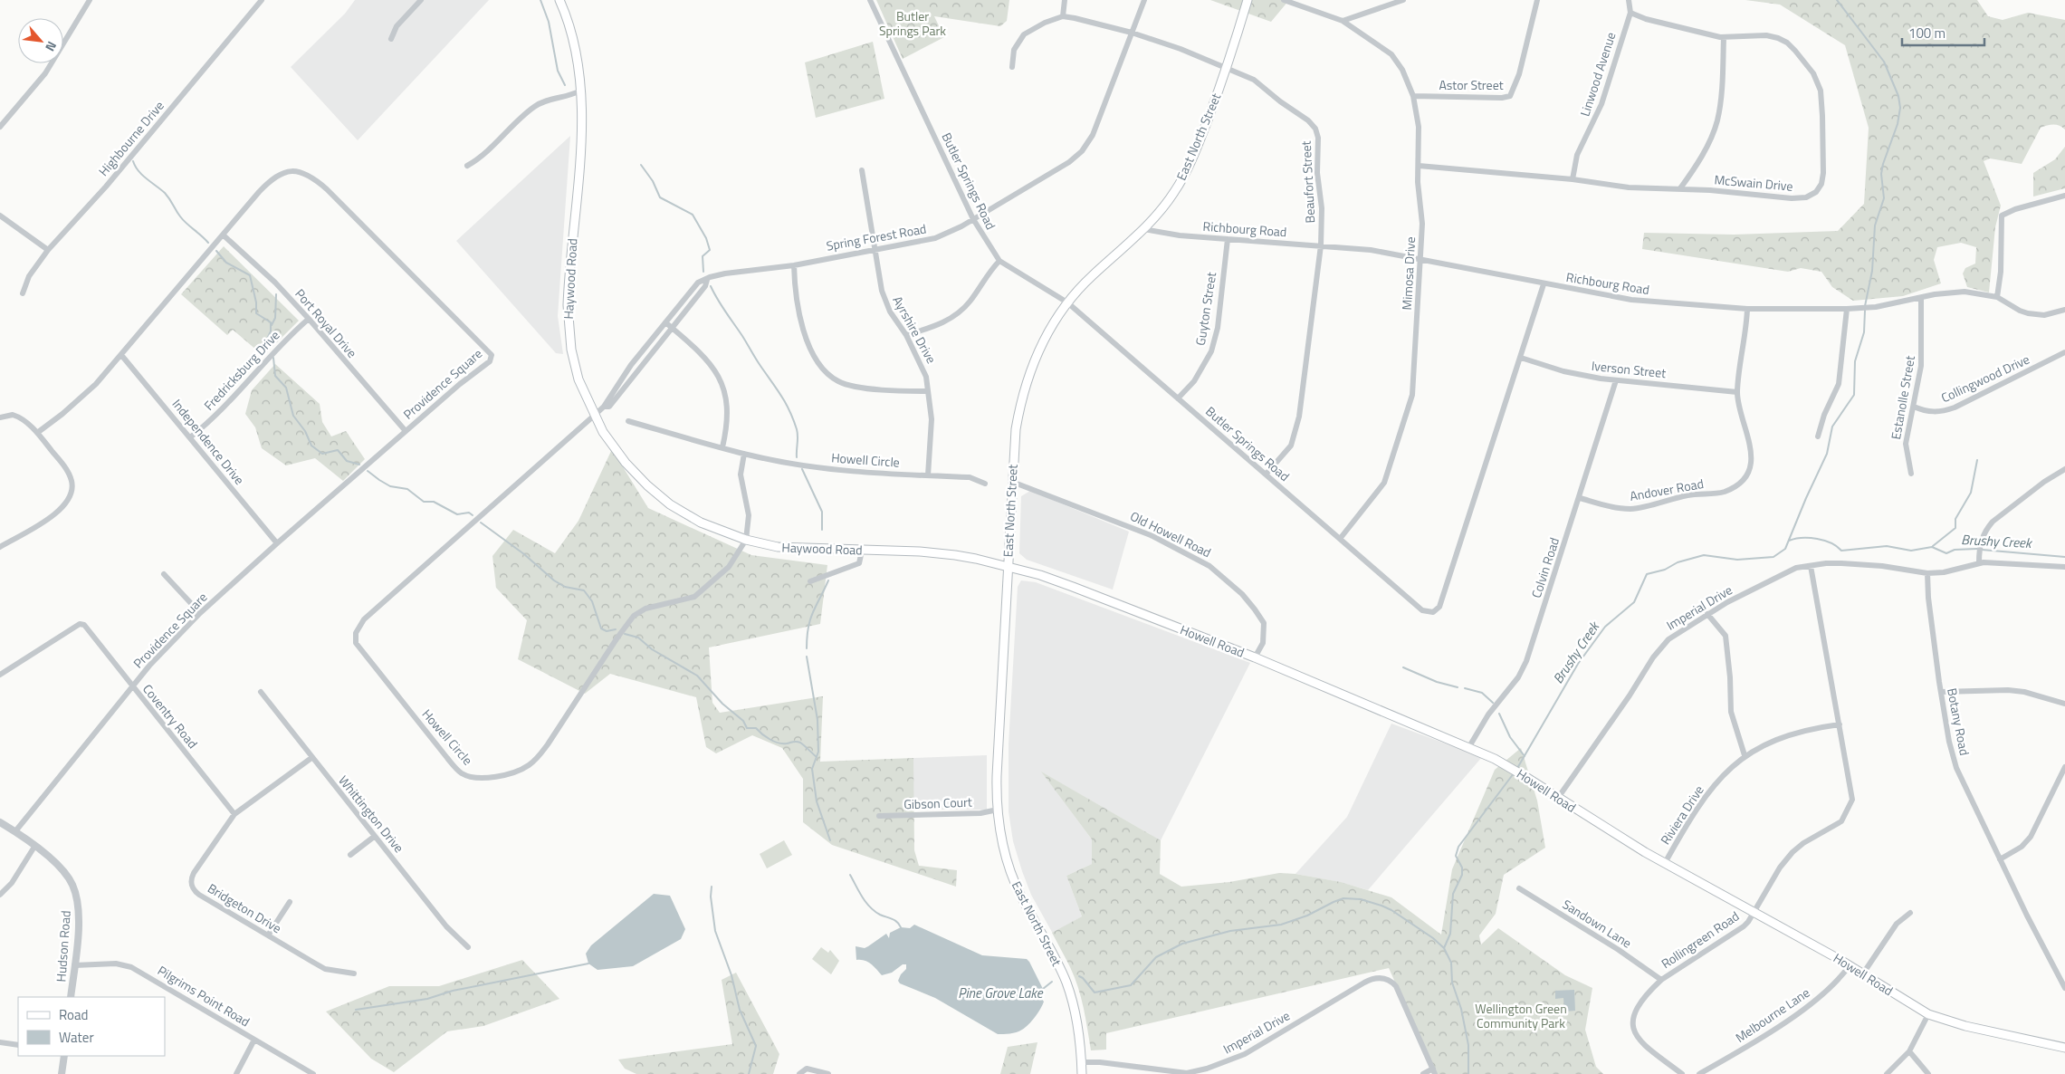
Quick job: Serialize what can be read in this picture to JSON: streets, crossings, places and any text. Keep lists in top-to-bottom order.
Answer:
{
  "streets": {
    "main road": ["East North Street", "Haywood Road", "Howell Road"],
    "street": [
      "Linwood Avenue",
      "Astor Street",
      "Highbourne Drive",
      "Butler Springs Road",
      "Beaufort Street",
      "McSwain Drive",
      "Richbourg Road",
      "Spring Forest Road",
      "Mimosa Drive",
      "Guyton Street",
      "Port Royal Drive",
      "Ayrshire Drive",
      "Iverson Street",
      "Fredricksburg Drive",
      "Collingwood Drive",
      "Providence Square",
      "Estanolle Street",
      "Independence Drive",
      "Howell Circle",
      "Andover Road",
      "Old Howell Road",
      "Colvin Road",
      "Imperial Drive",
      "Coventry Road",
      "Botany Road",
      "Gibson Court",
      "Whittington Drive",
      "Riviera Drive",
      "Bridgeton Drive",
      "Sandown Lane",
      "Rollingreen Road",
      "Hudson Road",
      "Pilgrims Point Road",
      "Melbourne Lane"
    ]
  },
  "crossings": [
    ["Linwood Avenue", "McSwain Drive"],
    ["Astor Street", "Mimosa Drive"],
    ["East North Street", "Butler Springs Road"],
    ["East North Street", "Beaufort Street"],
    ["East North Street", "Richbourg Road"],
    ["East North Street", "Haywood Road"],
    ["East North Street", "Old Howell Road"],
    ["East North Street", "Imperial Drive"],
    ["East North Street", "Howell Road"],
    ["East North Street", "Gibson Court"],
    ["Butler Springs Road", "Beaufort Street"],
    ["Butler Springs Road", "Richbourg Road"],
    ["Butler Springs Road", "Spring Forest Road"],
    ["Butler Springs Road", "Mimosa Drive"],
    ["Butler Springs Road", "Guyton Street"],
    ["Butler Springs Road", "Iverson Street"],
    ["Beaufort Street", "Richbourg Road"],
    ["Beaufort Street", "Spring Forest Road"],
    ["McSwain Drive", "Mimosa Drive"],
    ["Richbourg Road", "Mimosa Drive"],
    ["Richbourg Road", "Guyton Street"],
    ["Richbourg Road", "Estanolle Street"],
    ["Richbourg Road", "Andover Road"],
    ["Spring Forest Road", "Haywood Road"],
    ["Spring Forest Road", "Ayrshire Drive"],
    ["Spring Forest Road", "Howell Circle"],
    ["Haywood Road", "Howell Circle"],
    ["Haywood Road", "Howell Road"],
    ["Port Royal Drive", "Fredricksburg Drive"],
    ["Port Royal Drive", "Providence Square"],
    ["Ayrshire Drive", "Howell Circle"],
    ["Iverson Street", "Andover Road"],
    ["Iverson Street", "Colvin Road"],
    ["Fredricksburg Drive", "Independence Drive"],
    ["Collingwood Drive", "Estanolle Street"],
    ["Providence Square", "Independence Drive"],
    ["Providence Square", "Coventry Road"],
    ["Providence Square", "Hudson Road"],
    ["Andover Road", "Colvin Road"],
    ["Old Howell Road", "Howell Road"],
    ["Colvin Road", "Howell Road"],
    ["Imperial Drive", "Howell Road"],
    ["Imperial Drive", "Botany Road"],
    ["Imperial Drive", "Rollingreen Road"],
    ["Howell Road", "Riviera Drive"],
    ["Howell Road", "Rollingreen Road"],
    ["Howell Road", "Melbourne Lane"],
    ["Coventry Road", "Bridgeton Drive"],
    ["Whittington Drive", "Bridgeton Drive"],
    ["Riviera Drive", "Rollingreen Road"],
    ["Sandown Lane", "Rollingreen Road"],
    ["Hudson Road", "Pilgrims Point Road"]
  ],
  "water": ["Brushy Creek", "Pine Grove Lake"],
  "parks": ["Butler Springs Park", "Wellington Green Community Park"],
  "legend": ["Road", "Water"],
  "scale_bar": "100 m",
  "north": "bottom right"
}
